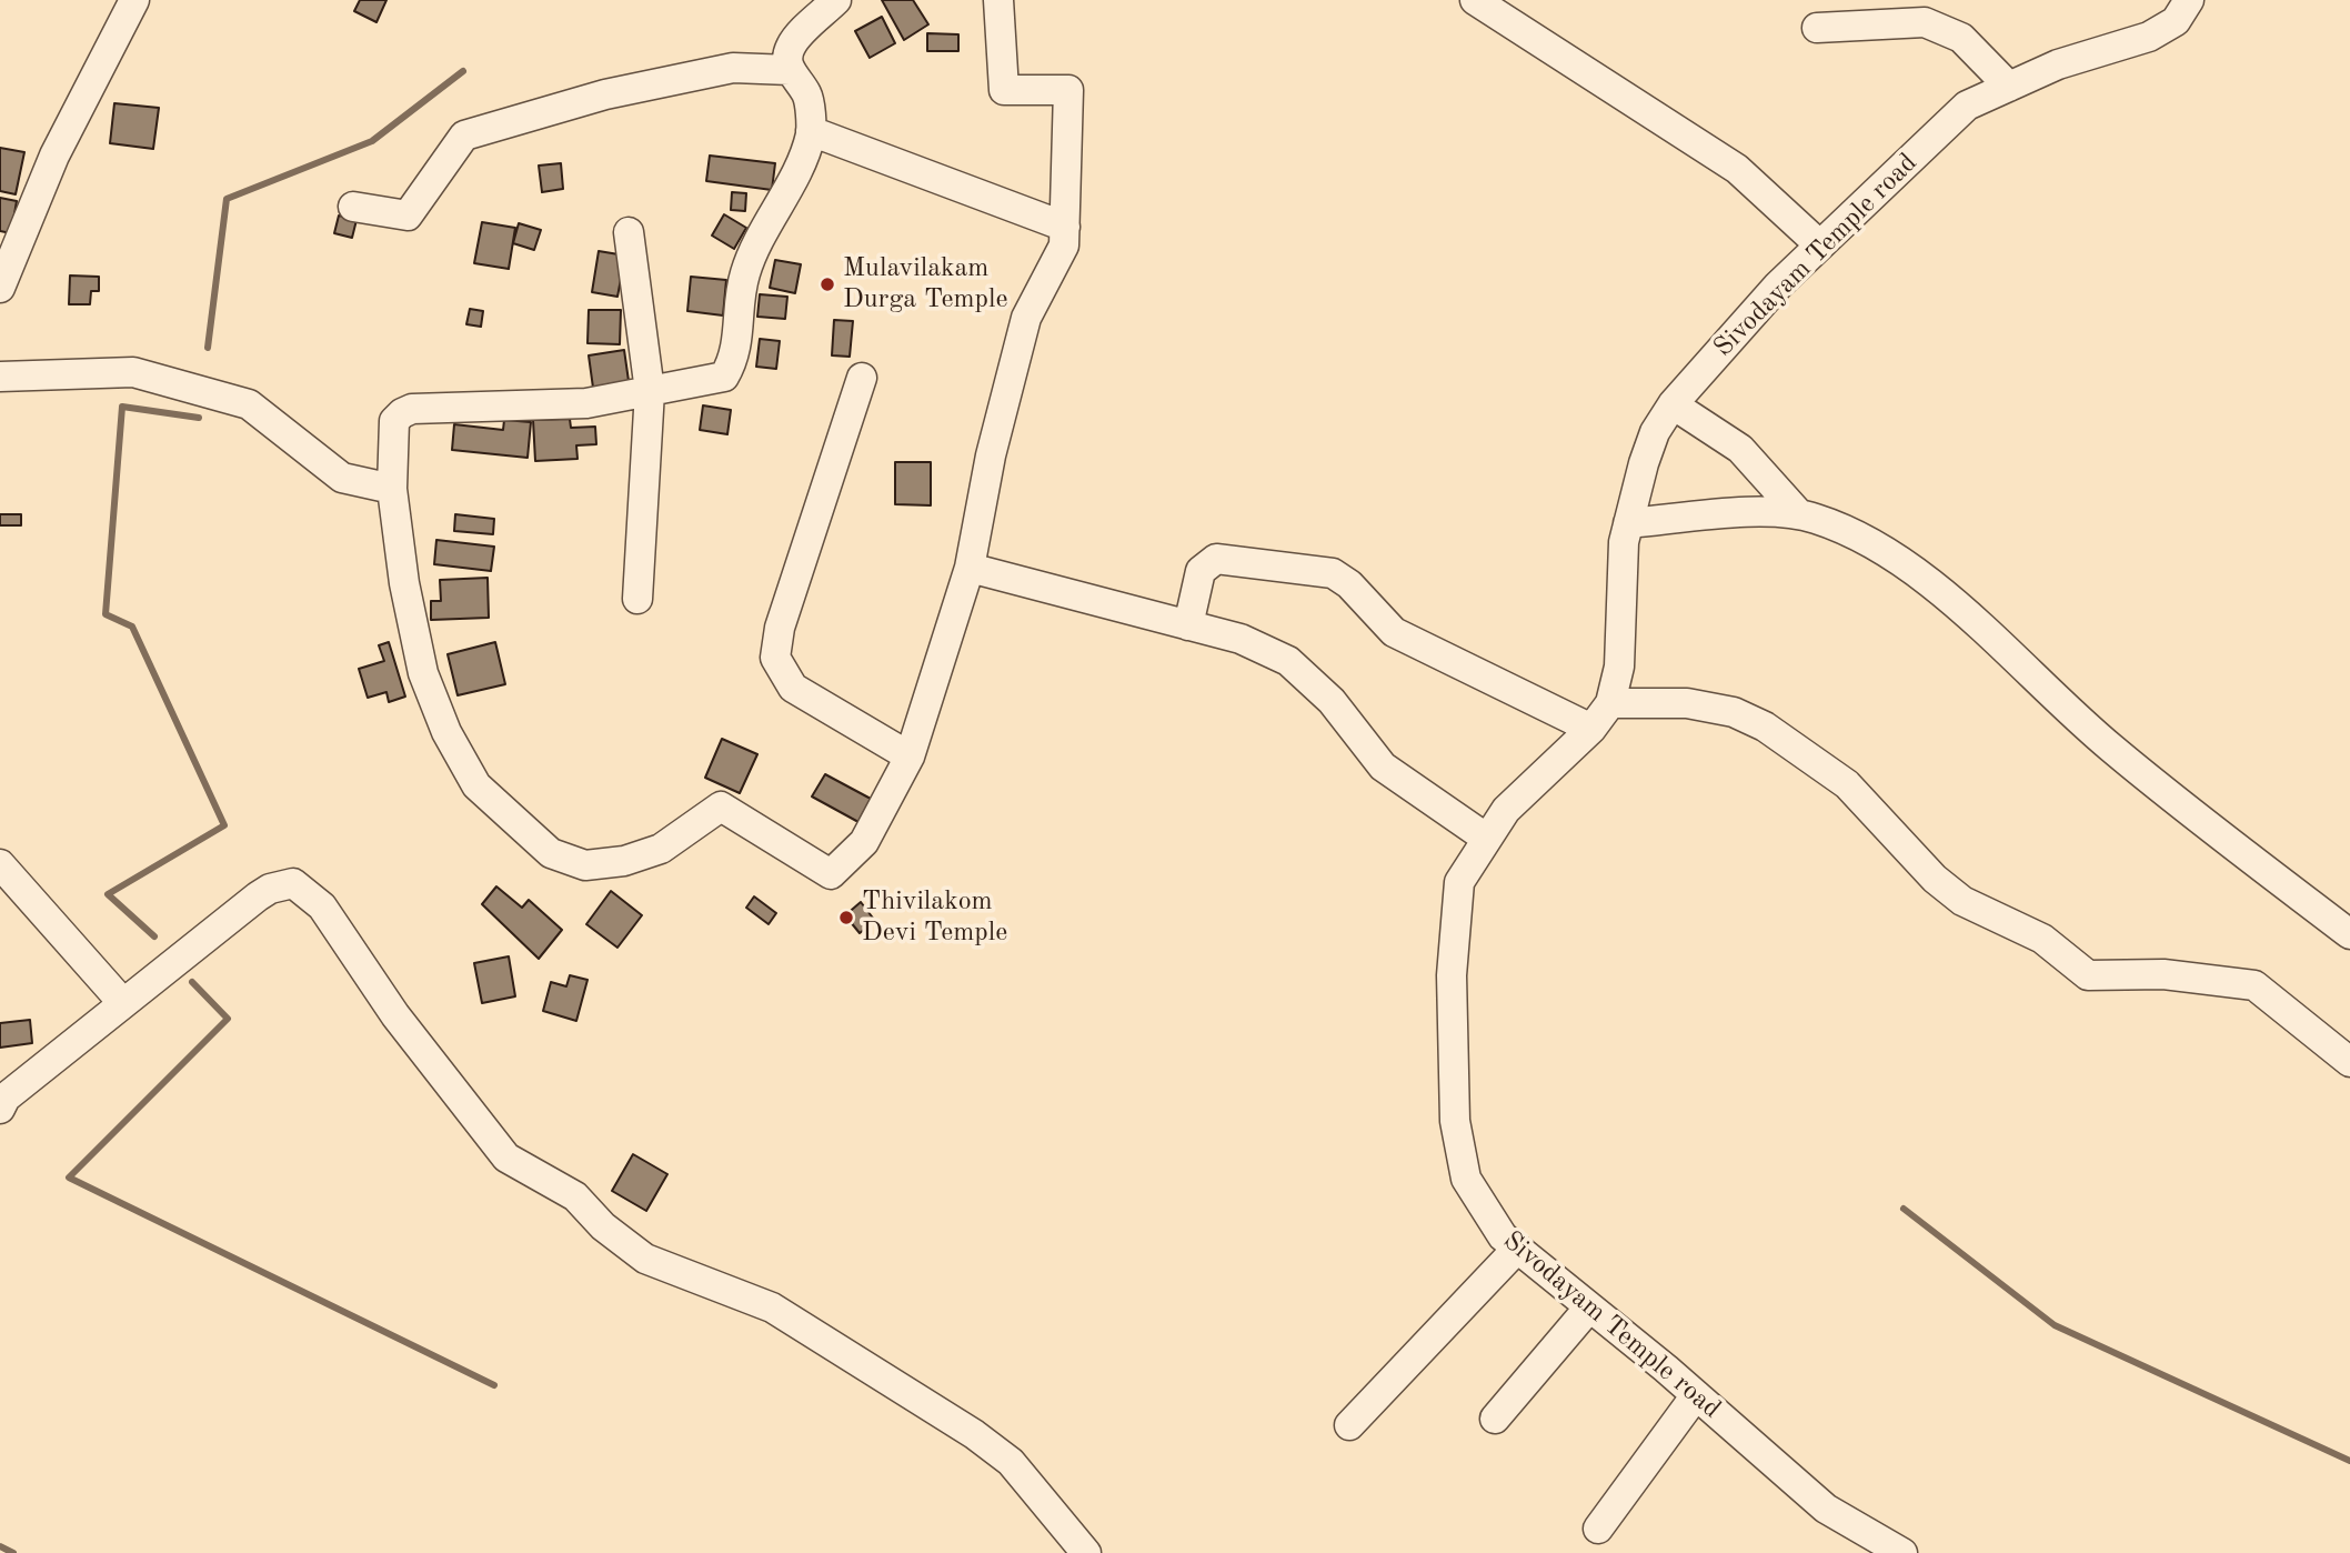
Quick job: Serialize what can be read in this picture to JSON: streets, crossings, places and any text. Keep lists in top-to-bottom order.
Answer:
{
  "streets": {
    "street": ["Sivodayam Temple road"]
  },
  "places": ["Mulavilakam Durga Temple", "Thivilakom Devi Temple"]
}
